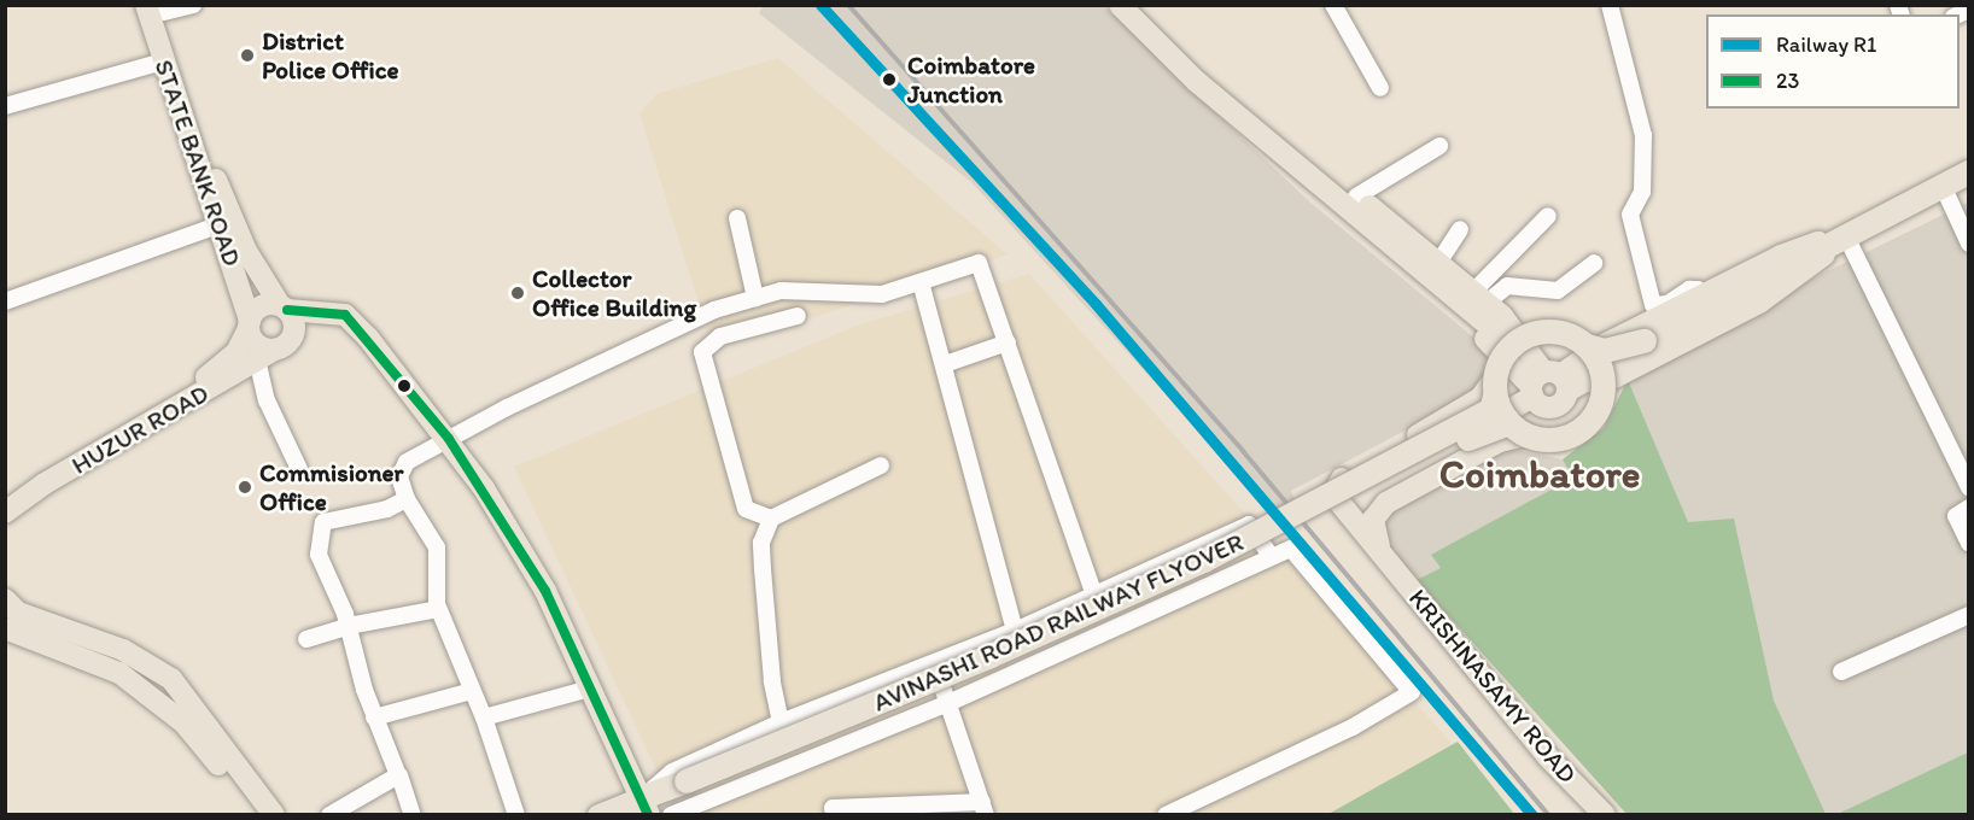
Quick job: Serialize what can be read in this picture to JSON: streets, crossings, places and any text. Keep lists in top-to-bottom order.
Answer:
{
  "streets": {
    "highway": ["AVINASHI ROAD RAILWAY FLYOVER"],
    "main road": ["STATE BANK ROAD", "HUZUR ROAD", "KRISHNASAMY ROAD"]
  },
  "crossings": [
    ["STATE BANK ROAD", "HUZUR ROAD"],
    ["AVINASHI ROAD RAILWAY FLYOVER", "KRISHNASAMY ROAD"]
  ],
  "districts": ["Coimbatore"],
  "places": [
    "District Police Office",
    "Coimbatore Junction",
    "Collector Office Building",
    "Commisioner Office"
  ],
  "lines": ["rail line R1", "transit line 23"],
  "legend": ["Railway R1", "23"]
}
